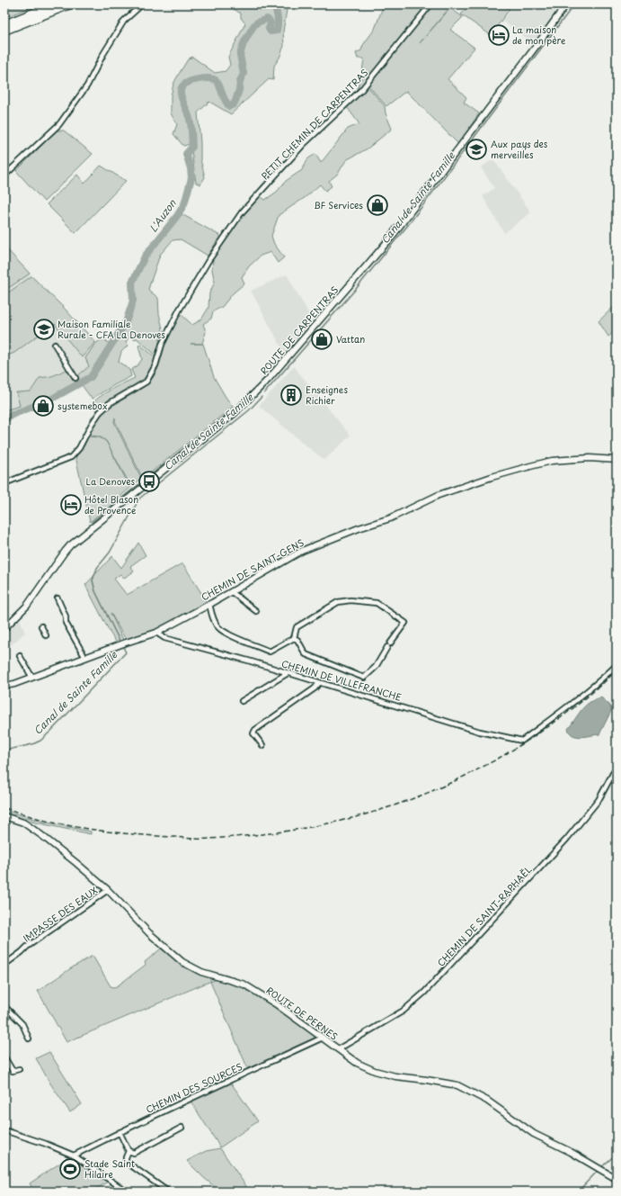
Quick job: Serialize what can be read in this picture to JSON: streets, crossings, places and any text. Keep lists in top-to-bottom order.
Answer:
{
  "streets": {
    "street": [
      "PETIT CHEMIN DE CARPENTRAS",
      "ROUTE DE CARPENTRAS",
      "CHEMIN DE SAINT-GENS",
      "CHEMIN DE VILLEFRANCHE",
      "IMPASSE DES EAUX",
      "CHEMIN DE SAINT-RAPHAËL",
      "ROUTE DE PERNES",
      "CHEMIN DES SOURCES"
    ]
  },
  "crossings": [
    ["CHEMIN DE SAINT-GENS", "CHEMIN DE VILLEFRANCHE"],
    ["IMPASSE DES EAUX", "ROUTE DE PERNES"],
    ["CHEMIN DE SAINT-RAPHAËL", "ROUTE DE PERNES"],
    ["ROUTE DE PERNES", "CHEMIN DES SOURCES"]
  ],
  "water": ["Canal de Sainte Famille", "L'Auzon"],
  "places": {
    "hotel": ["La maison de mon père", "Hôtel Blason de Provence"],
    "school or university": ["Aux pays des merveilles", "Maison Familiale Rurale - CFA La Denoves"],
    "shop": ["BF Services", "Vattan", "systemebox"],
    "building": ["Enseignes Richier"],
    "bus stop": ["La Denoves"],
    "sports": ["Stade Saint Hilaire"]
  }
}
